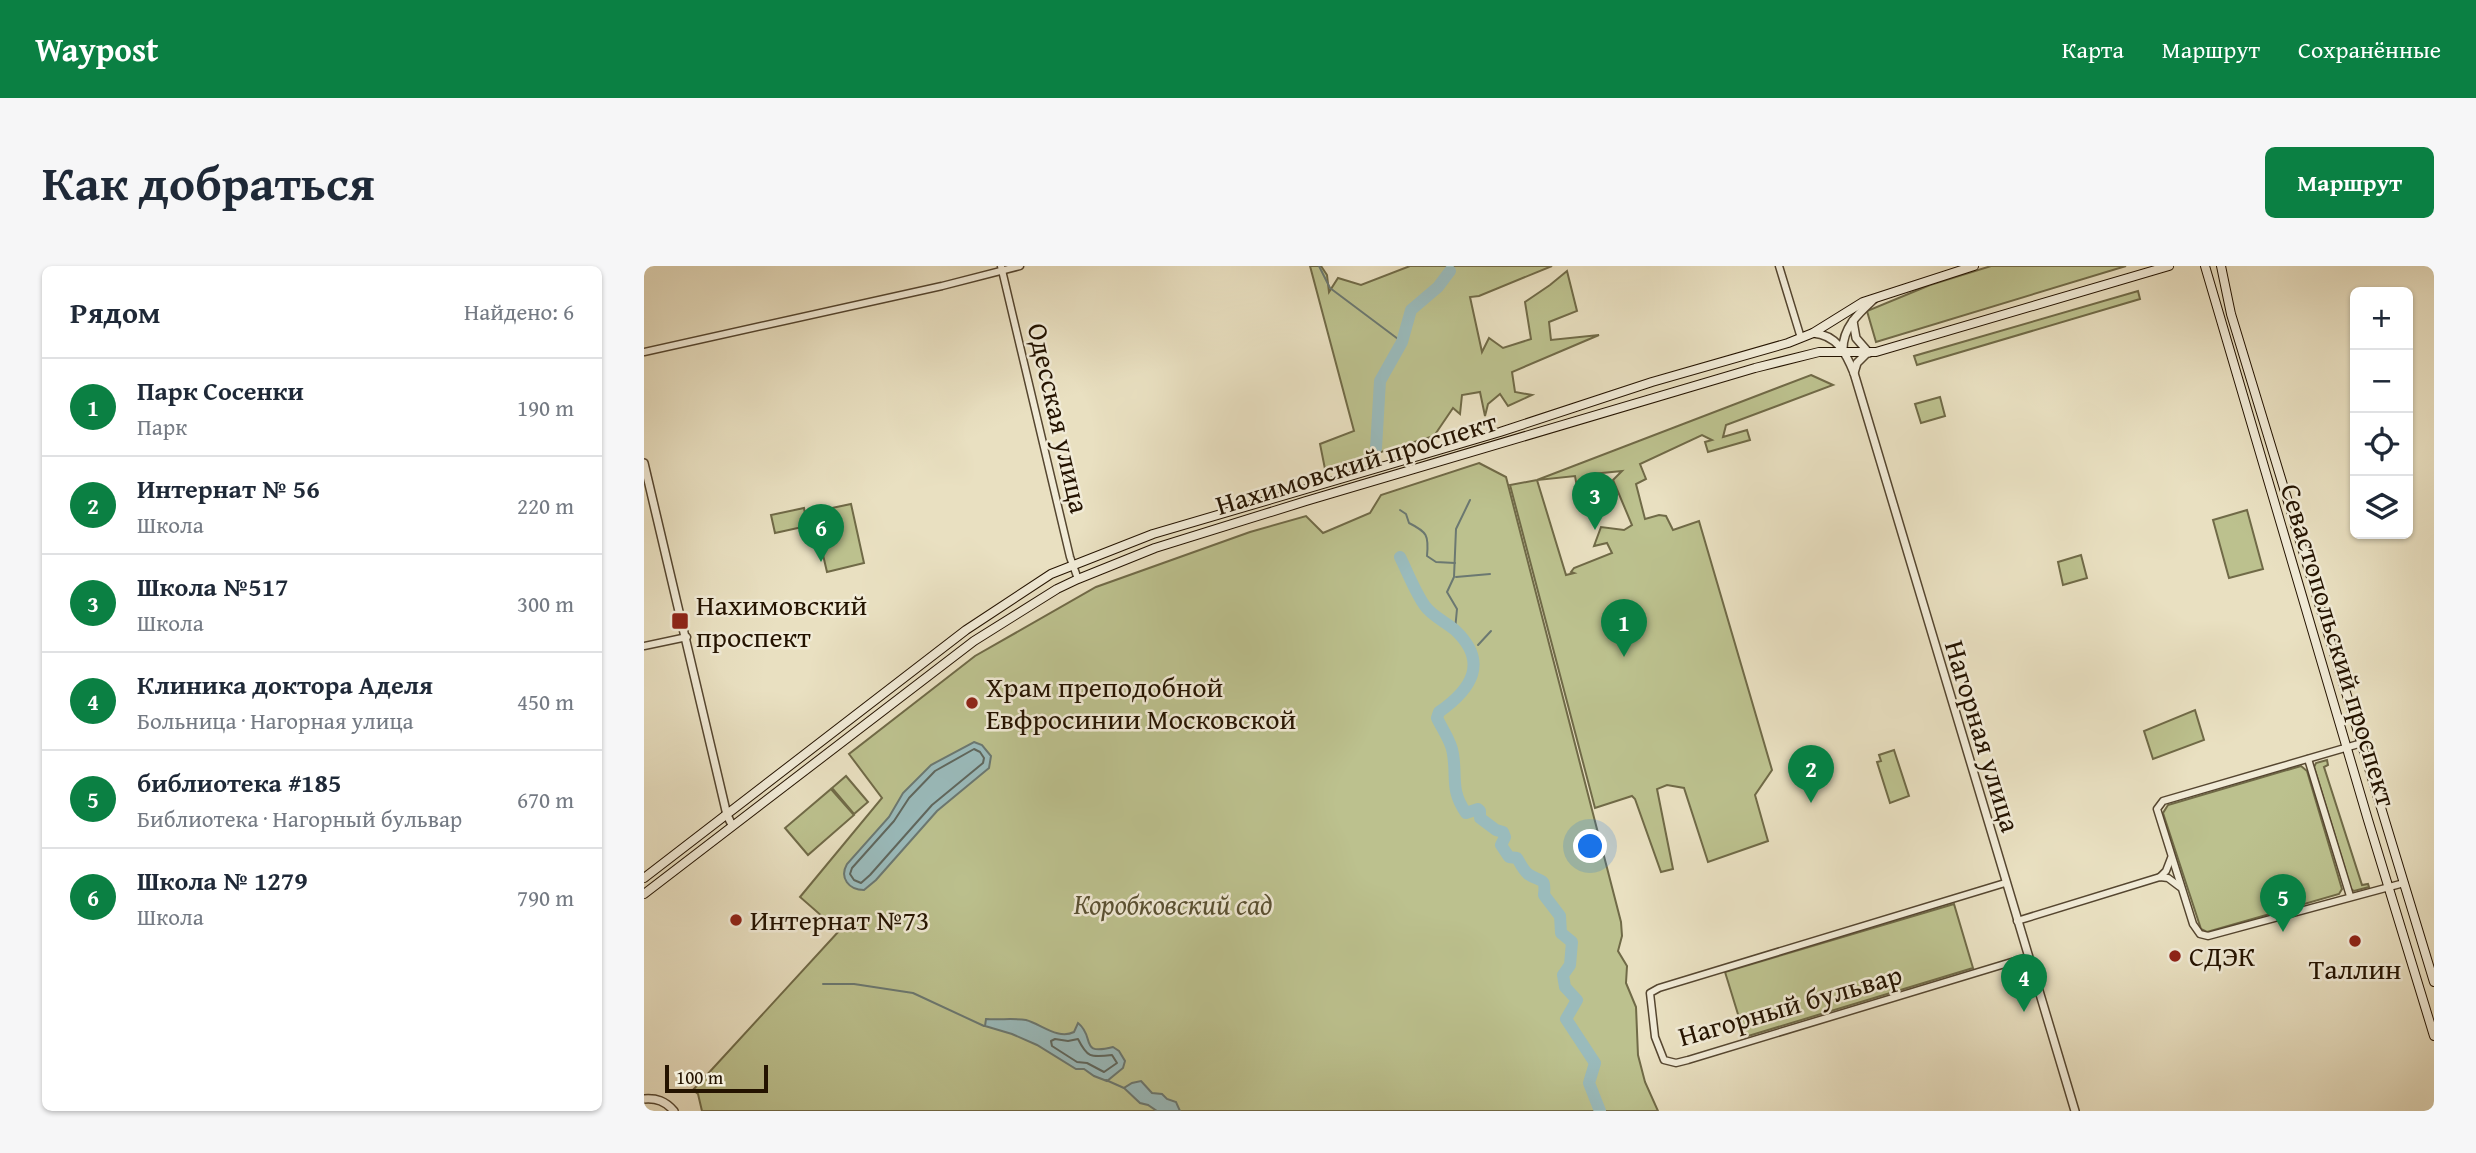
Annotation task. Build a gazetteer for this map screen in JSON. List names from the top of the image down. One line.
{"streets":{"main road":["Нахимовский проспект","Севастопольский проспект"],"street":["Одесская улица","Нагорная улица","Нагорный бульвар"]},"crossings":[["Одесская улица","Нахимовский проспект"],["Нахимовский проспект","Нагорная улица"],["Нагорная улица","Нагорный бульвар"]],"parks":["Коробковский сад"],"places":{"transit":["Нахимовский проспект"],"other":["Храм преподобной Евфросинии Московской","Интернат №73","Таллин","СДЭК"]},"scale_bar":"100 m","page":{"header":"Waypost","nav":["Карта","Маршрут","Сохранённые"],"title":"Как добраться","buttons":"Маршрут","heading":["Рядом","Найдено: 6"],"map_buttons":["+","−"],"list":[{"mark":"1","name":"Парк Сосенки","note":"Парк","value":"190 m"},{"mark":"2","name":"Интернат № 56","note":"Школа","value":"220 m"},{"mark":"3","name":"Школа №517","note":"Школа","value":"300 m"},{"mark":"4","name":"Клиника доктора Аделя","note":"Больница · Нагорная улица","value":"450 m"},{"mark":"5","name":"библиотека #185","note":"Библиотека · Нагорный бульвар","value":"670 m"},{"mark":"6","name":"Школа № 1279","note":"Школа","value":"790 m"}],"pins":["3","6","1","2","5","4"],"scale":"100 m"}}
